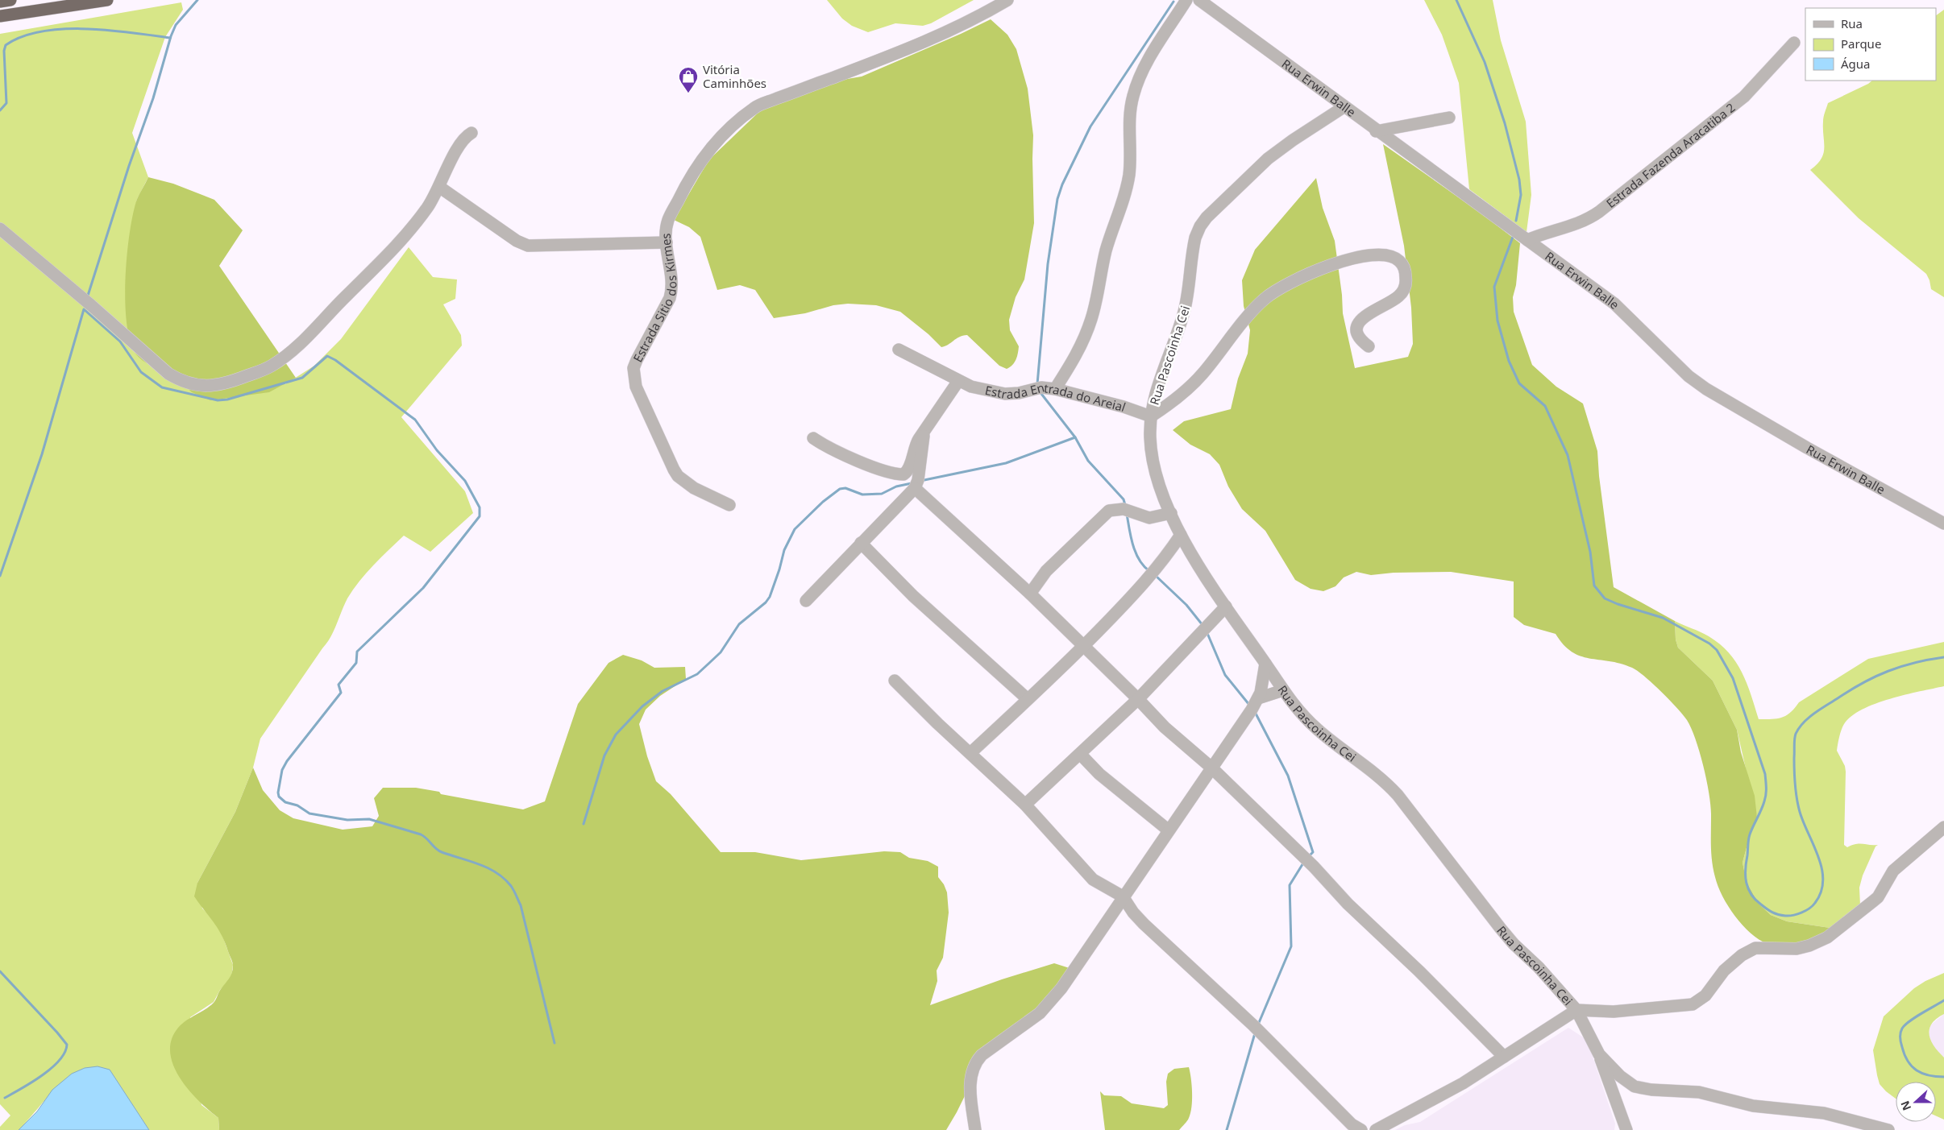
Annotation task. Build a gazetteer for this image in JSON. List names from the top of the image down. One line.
{"streets":{"street":["Rua Erwin Balle","Estrada Fazenda Aracatiba 2","Estrada Sitio dos Kirmes","Rua Pascoinha Cei","Estrada Entrada do Areial"]},"crossings":[["Rua Erwin Balle","Estrada Fazenda Aracatiba 2"],["Rua Erwin Balle","Rua Pascoinha Cei"],["Rua Pascoinha Cei","Estrada Entrada do Areial"]],"places":{"shop":["Vitória Caminhões"]},"legend":["Rua","Parque","Água"],"north":"left"}
